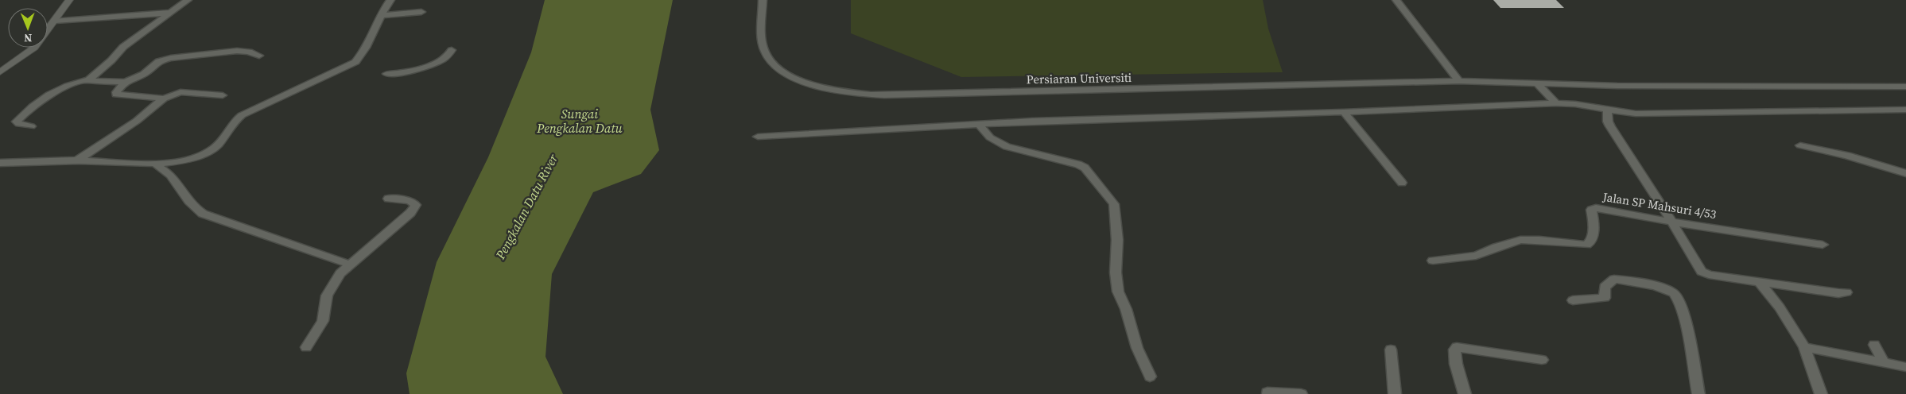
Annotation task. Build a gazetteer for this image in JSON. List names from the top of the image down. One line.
{"streets":{"street":["Persiaran Universiti","Jalan SP Mahsuri 4/53"]},"water":["Sungai Pengkalan Datu","Pengkalan Datu River"],"north":"bottom"}
